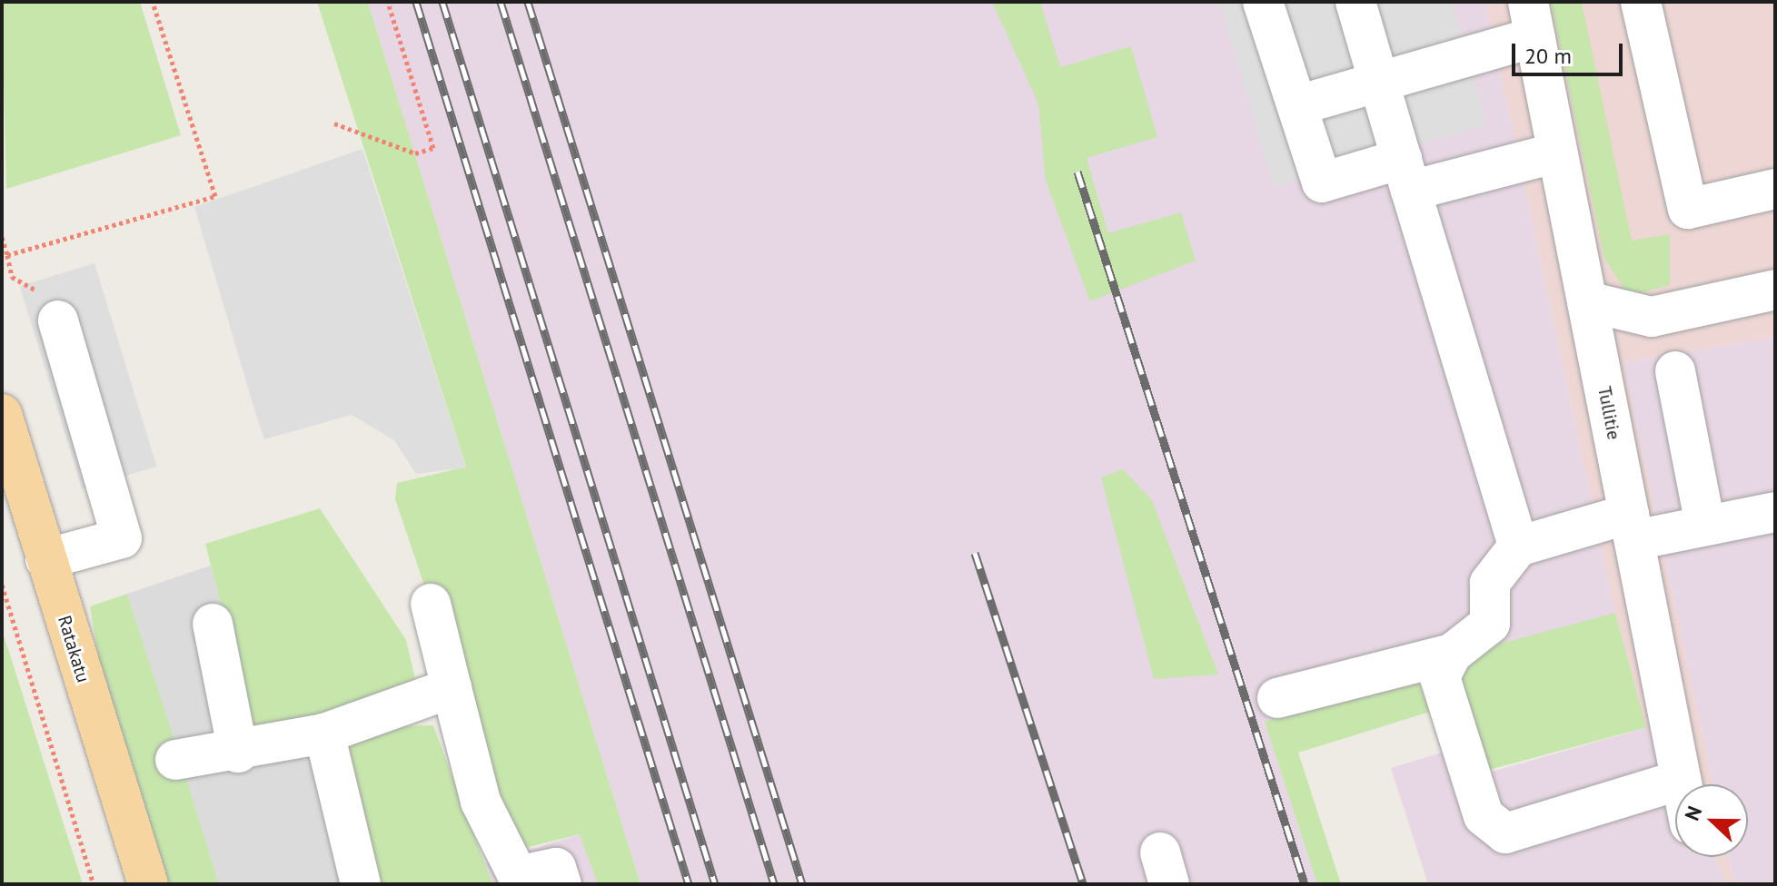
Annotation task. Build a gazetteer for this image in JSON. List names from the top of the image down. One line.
{"streets":{"main road":["Ratakatu"],"street":["Tullitie"]},"scale_bar":"20 m","north":"left"}
